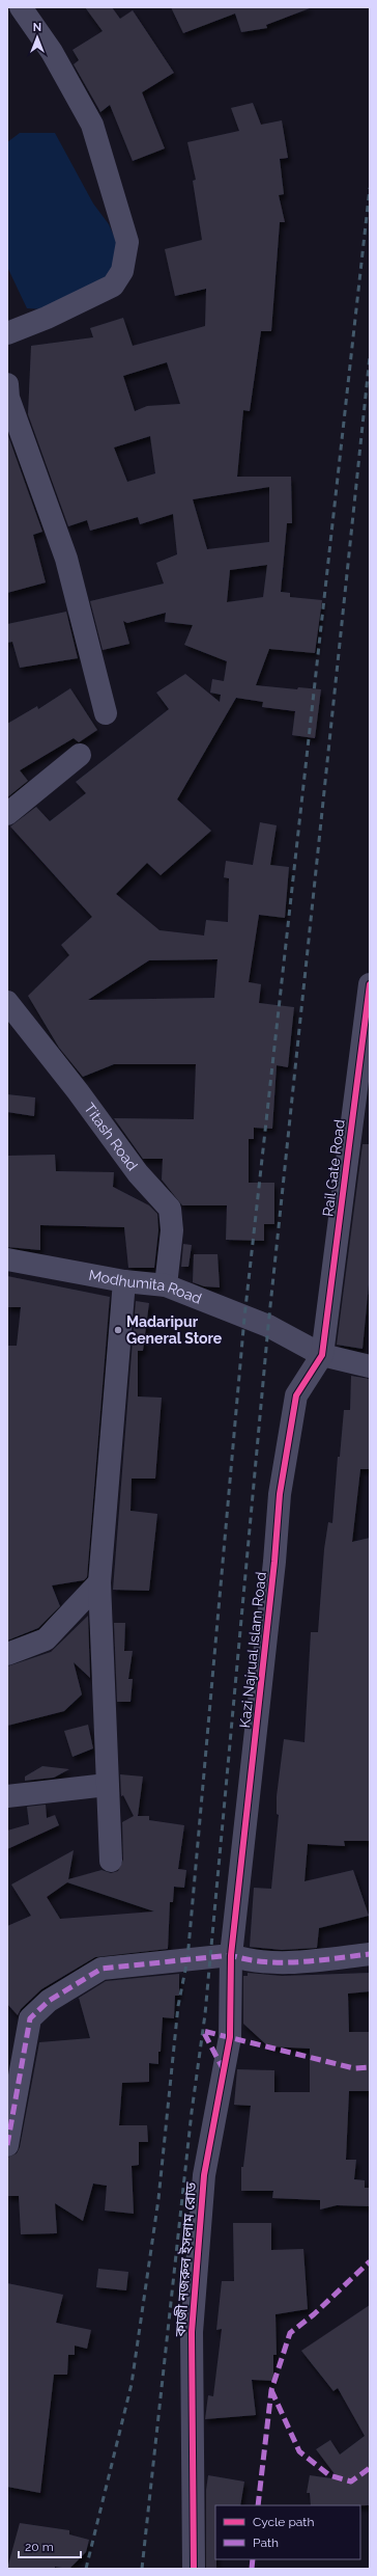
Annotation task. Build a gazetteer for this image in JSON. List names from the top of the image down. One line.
{"streets":{"street":["Titash Road","Rail Gate Road","Modhumita Road","Kazi Najrual Islam Road","কাজী নজরুল ইসলাম রোড"]},"crossings":[["Titash Road","Modhumita Road"],["Rail Gate Road","Modhumita Road"],["Rail Gate Road","Kazi Najrual Islam Road"],["Modhumita Road","Kazi Najrual Islam Road"],["Kazi Najrual Islam Road","কাজী নজরুল ইসলাম রোড"]],"places":["Madaripur General Store"],"legend":["Cycle path","Path"],"scale_bar":"20 m","north":"top"}
